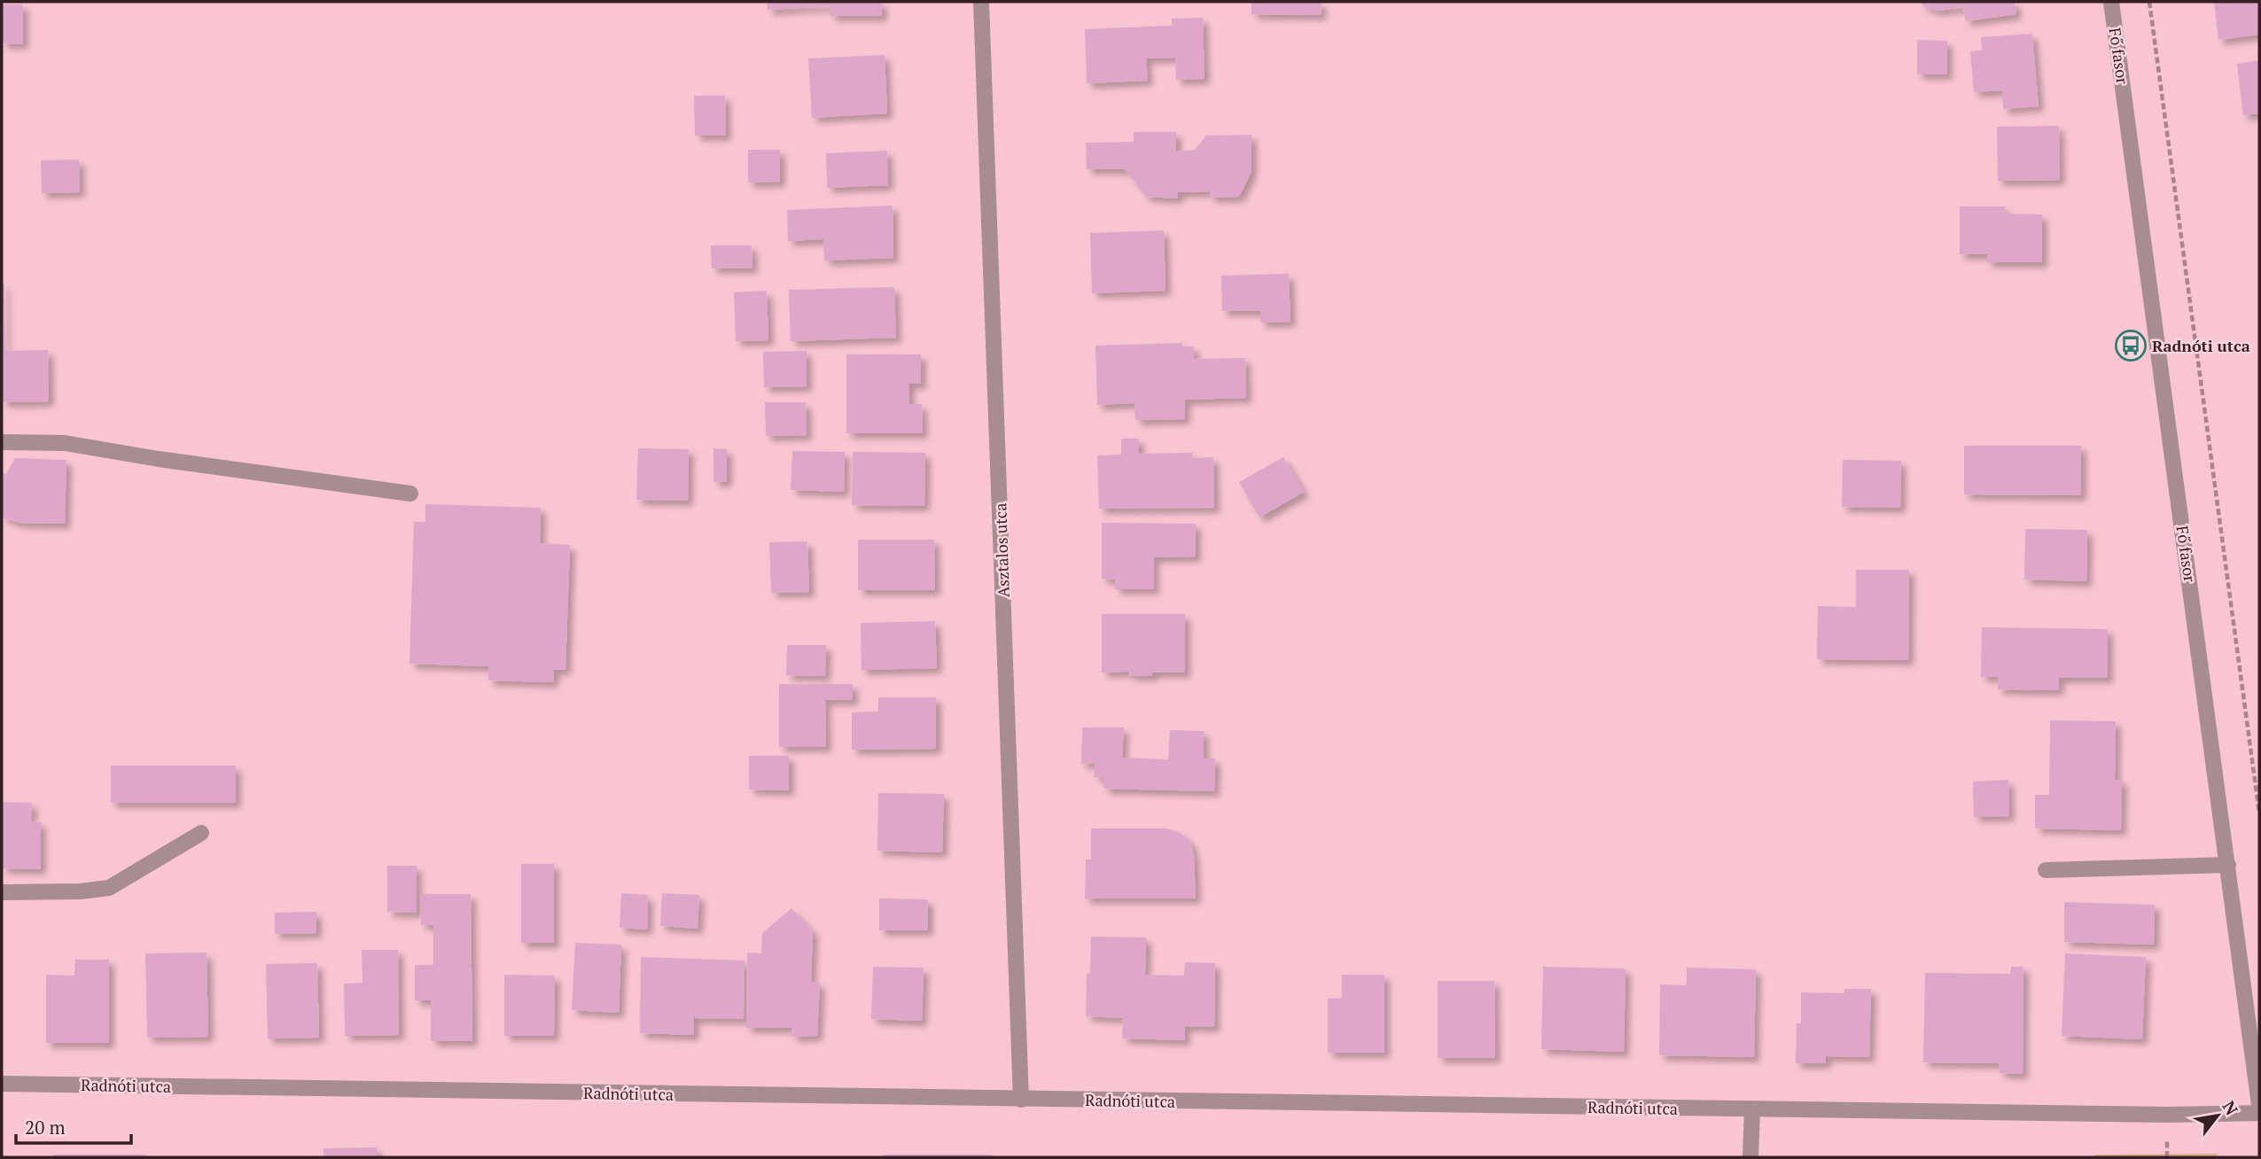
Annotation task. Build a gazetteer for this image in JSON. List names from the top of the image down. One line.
{"streets":{"street":["Fő fasor","Asztalos utca","Radnóti utca"]},"crossings":[["Asztalos utca","Radnóti utca"]],"places":{"bus stop":["Radnóti utca"]},"scale_bar":"20 m","north":"top right"}
